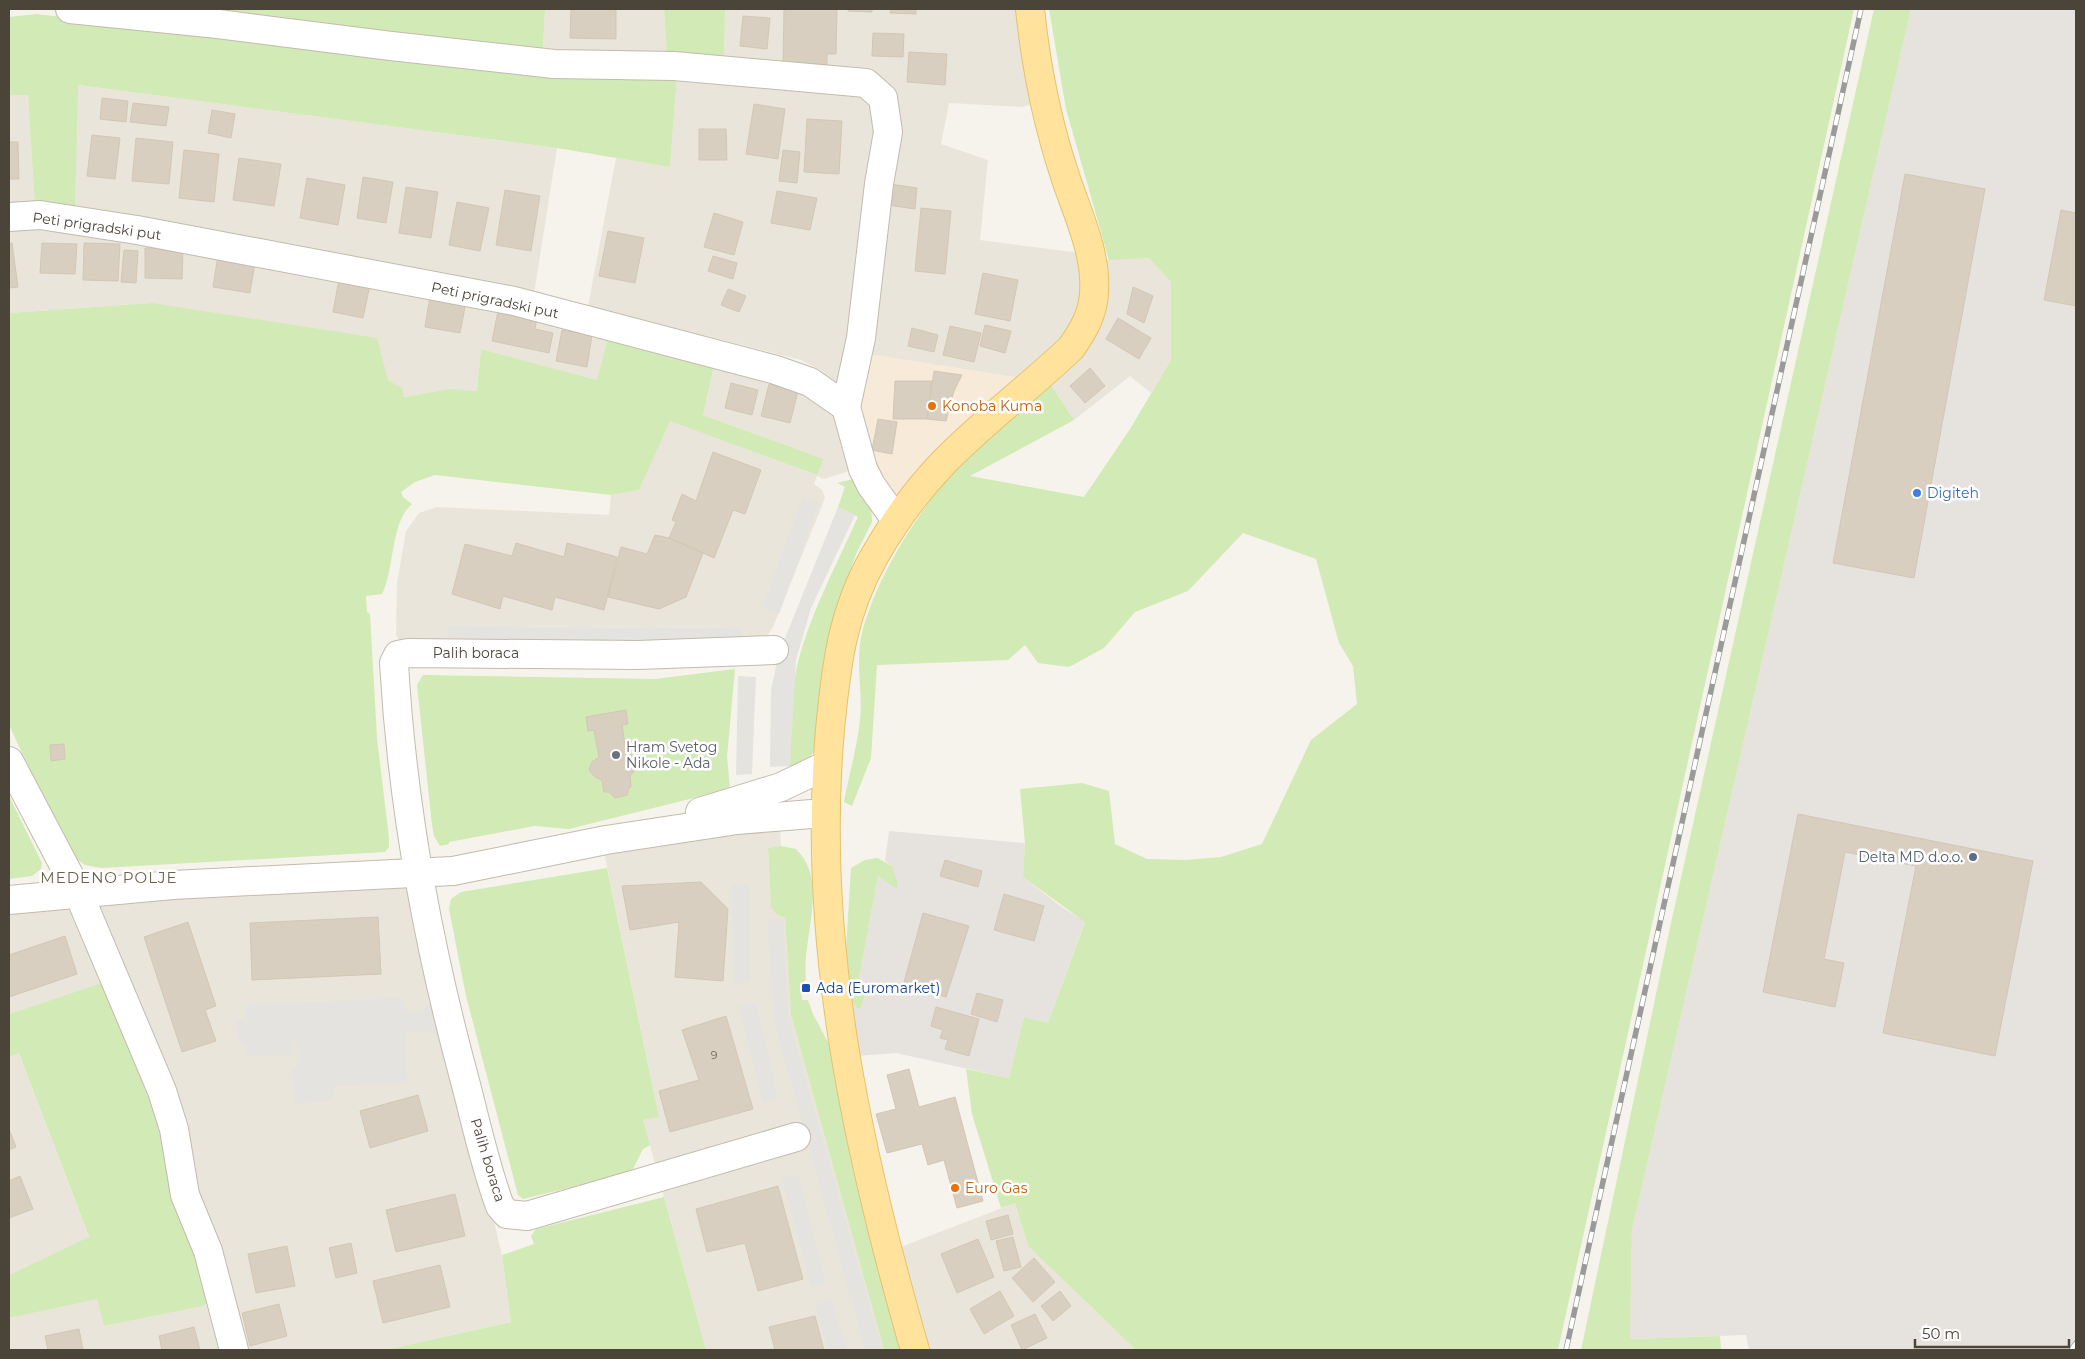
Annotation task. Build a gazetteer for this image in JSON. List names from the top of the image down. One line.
{"streets":{"street":["Peti prigradski put","Palih boraca"]},"districts":["MEDENO POLJE"],"places":{"other":["Konoba Kuma","Digiteh","Hram Svetog Nikole - Ada","Delta MD d.o.o.","Euro Gas"],"transit":["Ada (Euromarket)"]},"house_numbers":["9"],"scale_bar":"50 m"}
